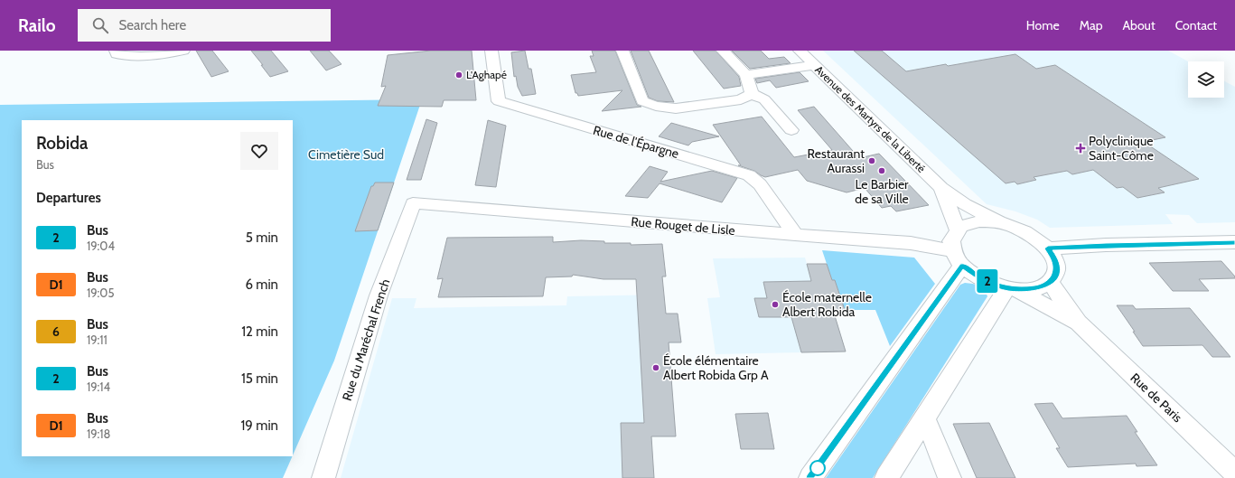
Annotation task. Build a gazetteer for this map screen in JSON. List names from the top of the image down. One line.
{"streets":{"street":["Avenue des Martyrs de la Liberté","Rue de l'Épargne","Rue Rouget de Lisle","Rue du Maréchal French","Rue de Paris"]},"crossings":[["Avenue des Martyrs de la Liberté","Rue Rouget de Lisle"],["Avenue des Martyrs de la Liberté","Rue de Paris"],["Rue de l'Épargne","Rue Rouget de Lisle"],["Rue Rouget de Lisle","Rue du Maréchal French"],["Rue Rouget de Lisle","Rue de Paris"]],"parks":["Cimetière Sud"],"places":{"other":["L'Aghapé","Restaurant Aurassi","Le Barbier de sa Ville","École maternelle Albert Robida","École élémentaire Albert Robida Grp A"],"health":["Polyclinique Saint-Côme"]},"lines":["bus line 2"],"page":{"header":"Railo","search":"Search here","nav":["Home","Map","About","Contact"],"on_map":"2","heading":[["Robida","Bus"],"Departures"],"list":[{"mark":"2","name":"Bus","note":"19:04","value":"5 min"},{"mark":"D1","name":"Bus","note":"19:05","value":"6 min"},{"mark":"6","name":"Bus","note":"19:11","value":"12 min"},{"mark":"2","name":"Bus","note":"19:14","value":"15 min"},{"mark":"D1","name":"Bus","note":"19:18","value":"19 min"}]}}
